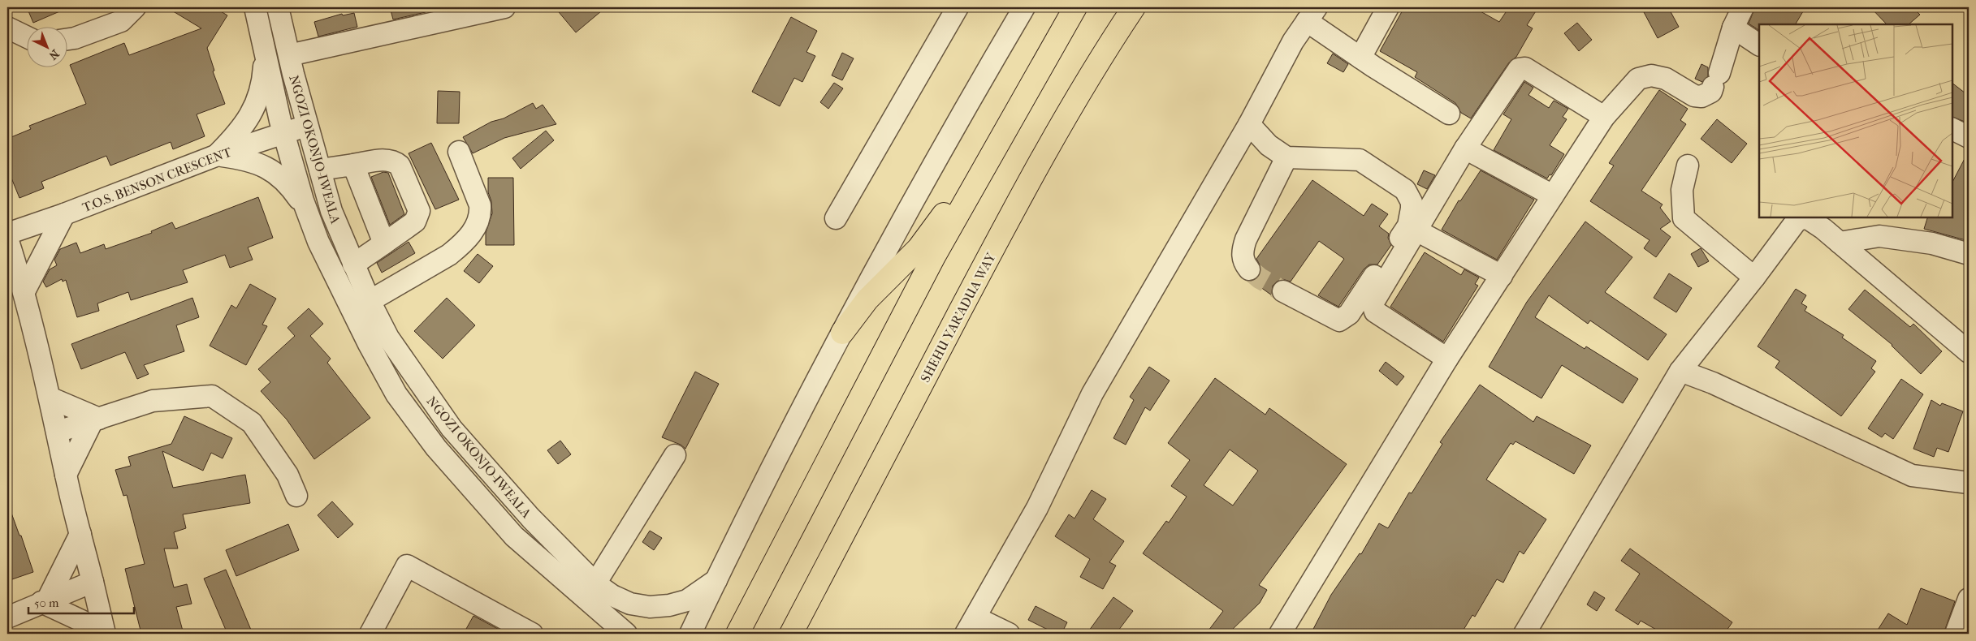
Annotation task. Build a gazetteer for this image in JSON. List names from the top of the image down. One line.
{"streets":{"highway":["SHEHU YAR'ADUA WAY"],"street":["NGOZI OKONJO-IWEALA","T.O.S. BENSON CRESCENT"]},"crossings":[["NGOZI OKONJO-IWEALA","T.O.S. BENSON CRESCENT"]],"scale_bar":"50 m","north":"bottom right"}
